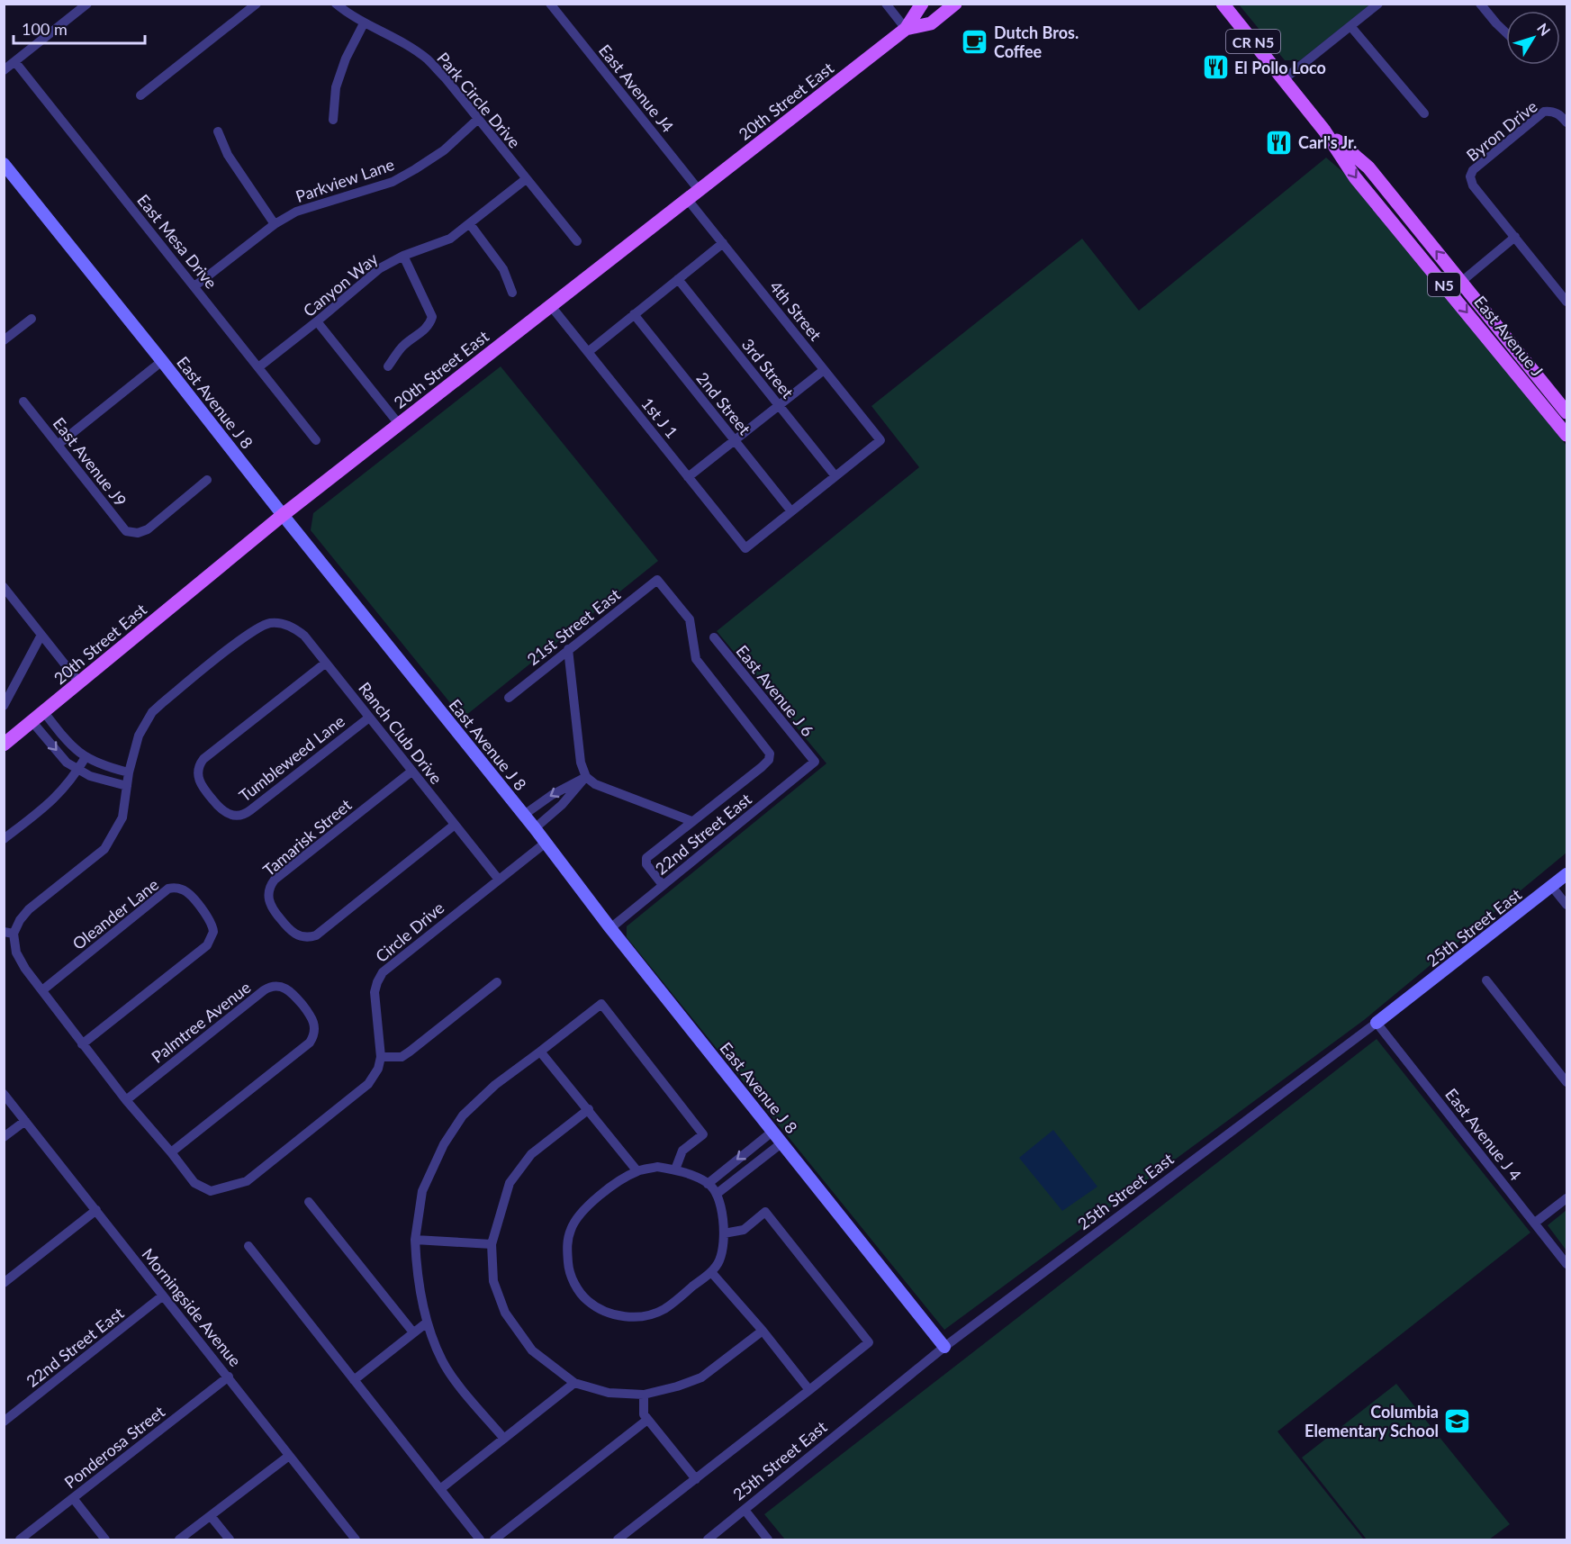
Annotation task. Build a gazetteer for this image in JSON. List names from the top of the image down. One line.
{"streets":{"main road":["CR N5","20th Street East","N5","East Avenue J"],"street":["East Avenue J4","Park Circle Drive","Byron Drive","Parkview Lane","East Mesa Drive","Canyon Way","4th Street","3rd Street","East Avenue J 8","2nd Street","1st J 1","East Avenue J9","21st Street East","East Avenue J 6","Ranch Club Drive","Tumbleweed Lane","22nd Street East","Tamarisk Street","Oleander Lane","25th Street East","Circle Drive","Palmtree Avenue","East Avenue J 4","Morningside Avenue","Ponderosa Street"]},"crossings":[["East Avenue J4","20th Street East"],["Park Circle Drive","Parkview Lane"],["Park Circle Drive","Canyon Way"],["20th Street East","4th Street"],["20th Street East","East Avenue J 8"],["20th Street East","1st J 1"],["Parkview Lane","East Mesa Drive"],["East Mesa Drive","Canyon Way"],["4th Street","3rd Street"],["East Avenue J 8","22nd Street East"],["East Avenue J 8","25th Street East"],["East Avenue J 8","Circle Drive"],["2nd Street","1st J 1"],["East Avenue J 6","22nd Street East"],["Ranch Club Drive","Tumbleweed Lane"],["Ranch Club Drive","Tamarisk Street"],["Ranch Club Drive","Circle Drive"],["22nd Street East","Morningside Avenue"],["25th Street East","East Avenue J 4"],["Morningside Avenue","Ponderosa Street"]],"places":{"cafe":["Dutch Bros. Coffee"],"restaurant":["El Pollo Loco","Carl's Jr."],"school or university":["Columbia Elementary School"]},"scale_bar":"100 m","north":"top right"}
